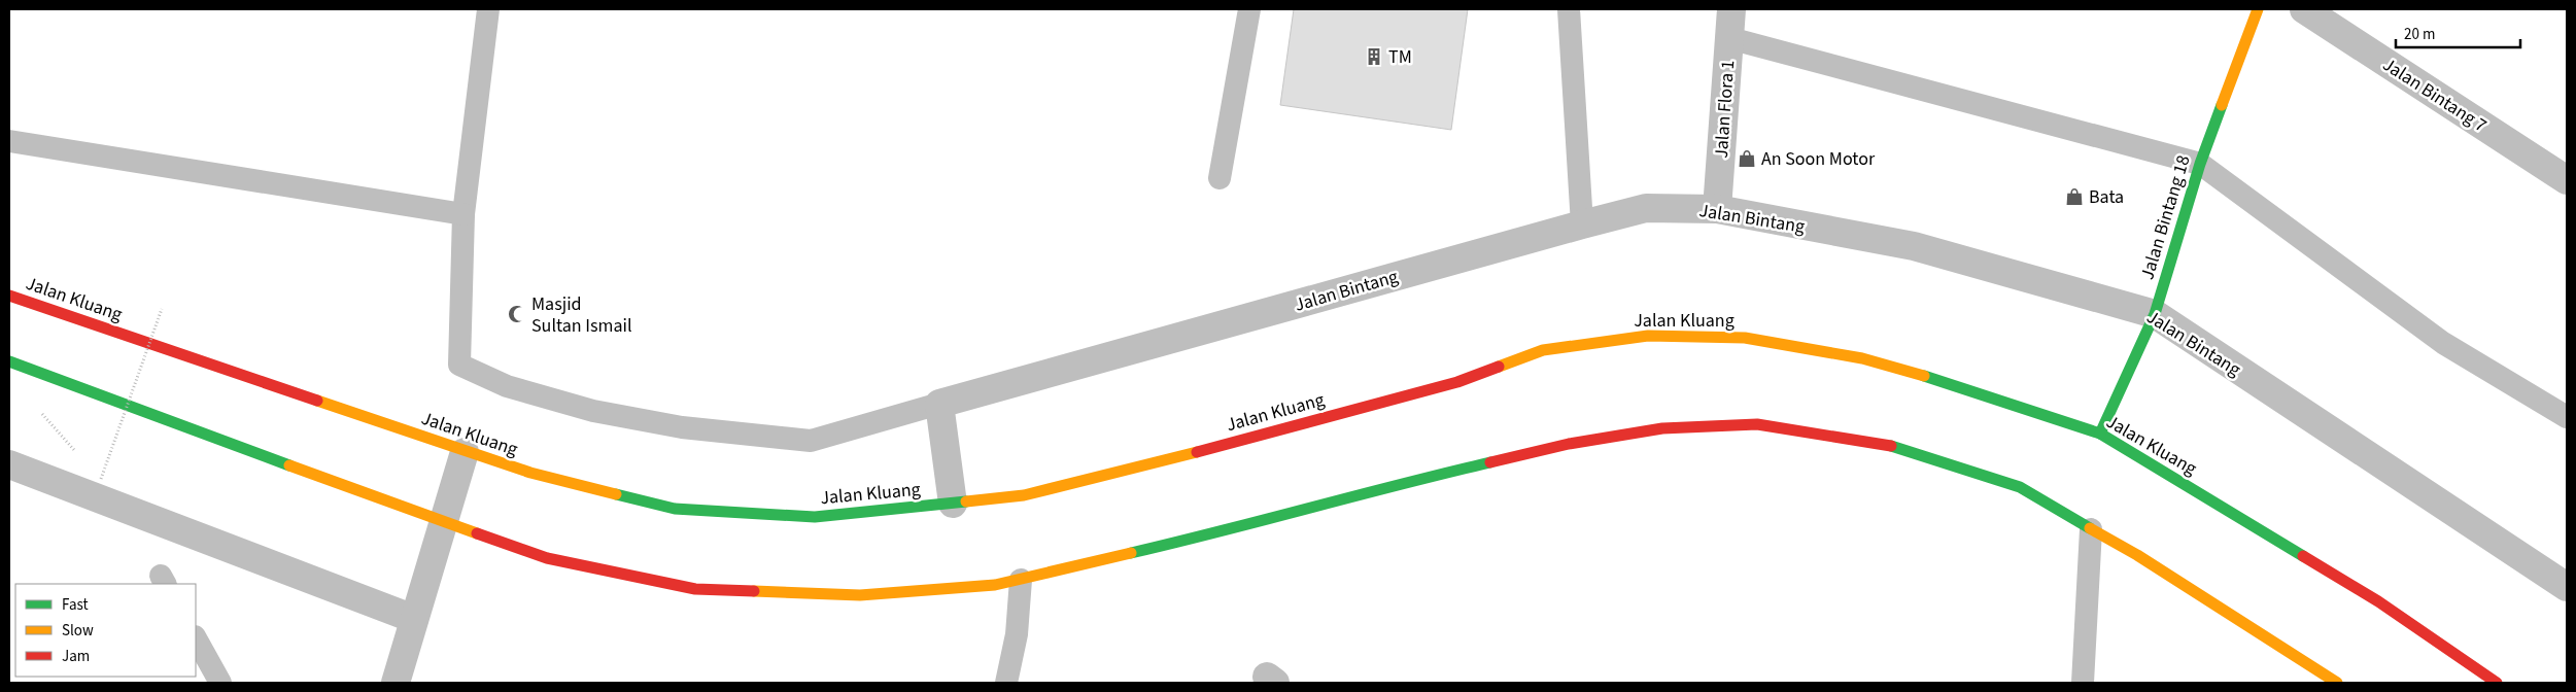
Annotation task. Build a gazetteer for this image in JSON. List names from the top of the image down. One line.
{"streets":{"main road":["Jalan Bintang 18","Jalan Kluang"],"street":["Jalan Bintang 7","Jalan Flora 1","Jalan Bintang"]},"crossings":[["Jalan Flora 1","Jalan Bintang"],["Jalan Bintang 18","Jalan Bintang"],["Jalan Bintang 18","Jalan Kluang"]],"places":{"building":["TM"],"shop":["An Soon Motor","Bata"],"mosque":["Masjid Sultan Ismail"]},"legend":["Fast","Slow","Jam"],"scale_bar":"20 m"}
